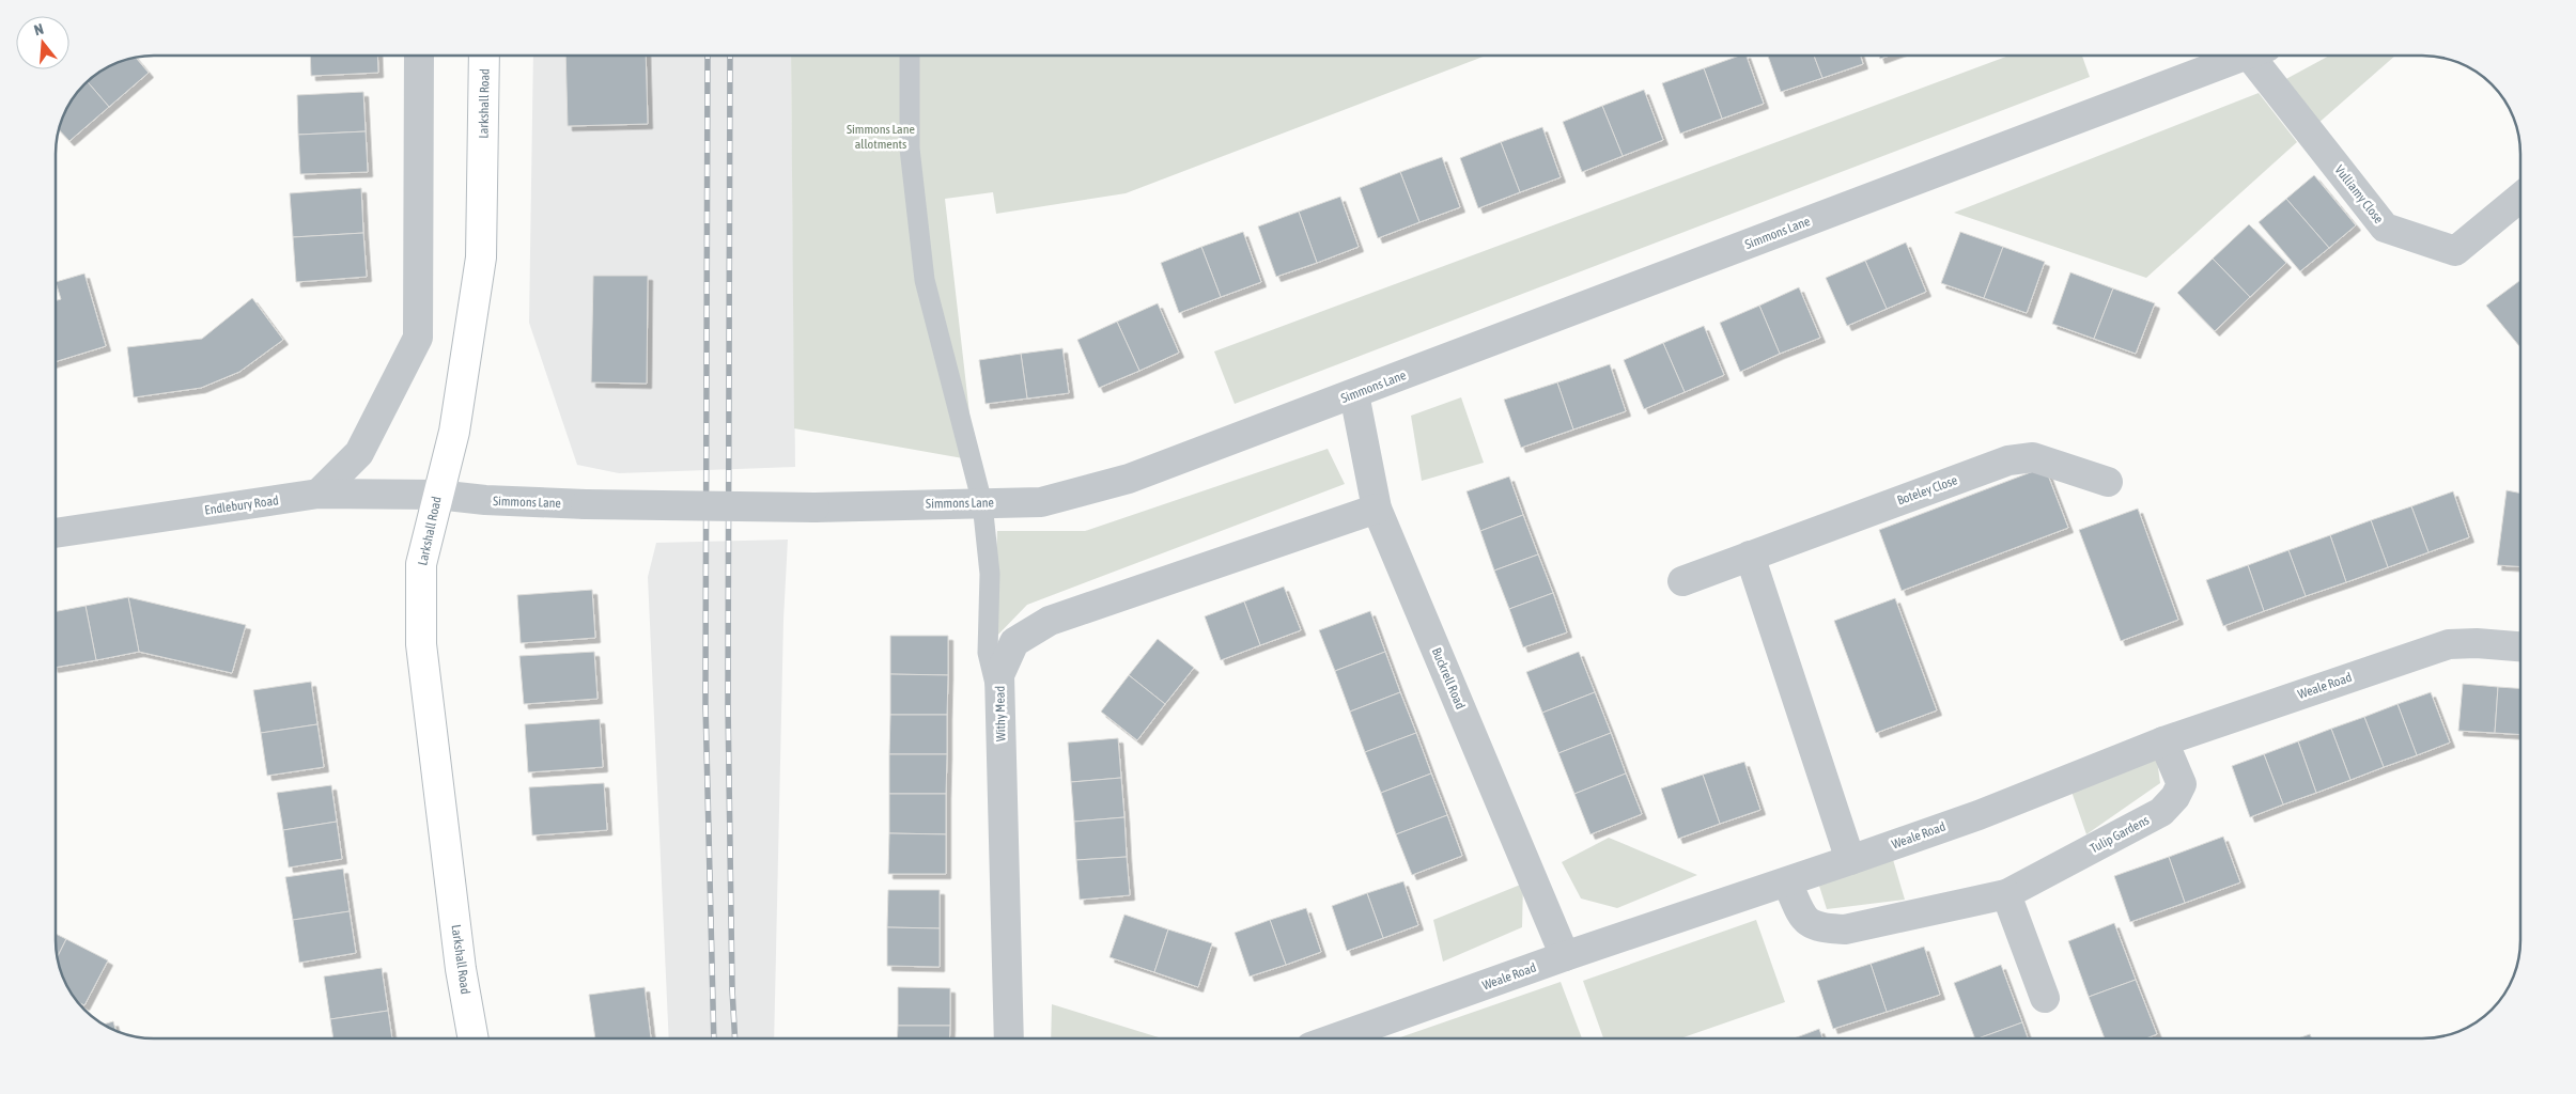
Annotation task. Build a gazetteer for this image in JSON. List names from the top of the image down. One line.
{"streets":{"main road":["Larkshall Road"],"street":["Vulliamy Close","Simmons Lane","Boteley Close","Endlebury Road","Buckrell Road","Weale Road","Withy Mead","Tulip Gardens"]},"crossings":[["Larkshall Road","Simmons Lane"],["Larkshall Road","Endlebury Road"],["Simmons Lane","Endlebury Road"],["Simmons Lane","Buckrell Road"],["Buckrell Road","Weale Road"],["Buckrell Road","Withy Mead"],["Weale Road","Tulip Gardens"]],"parks":["Simmons Lane allotments"],"north":"top"}
